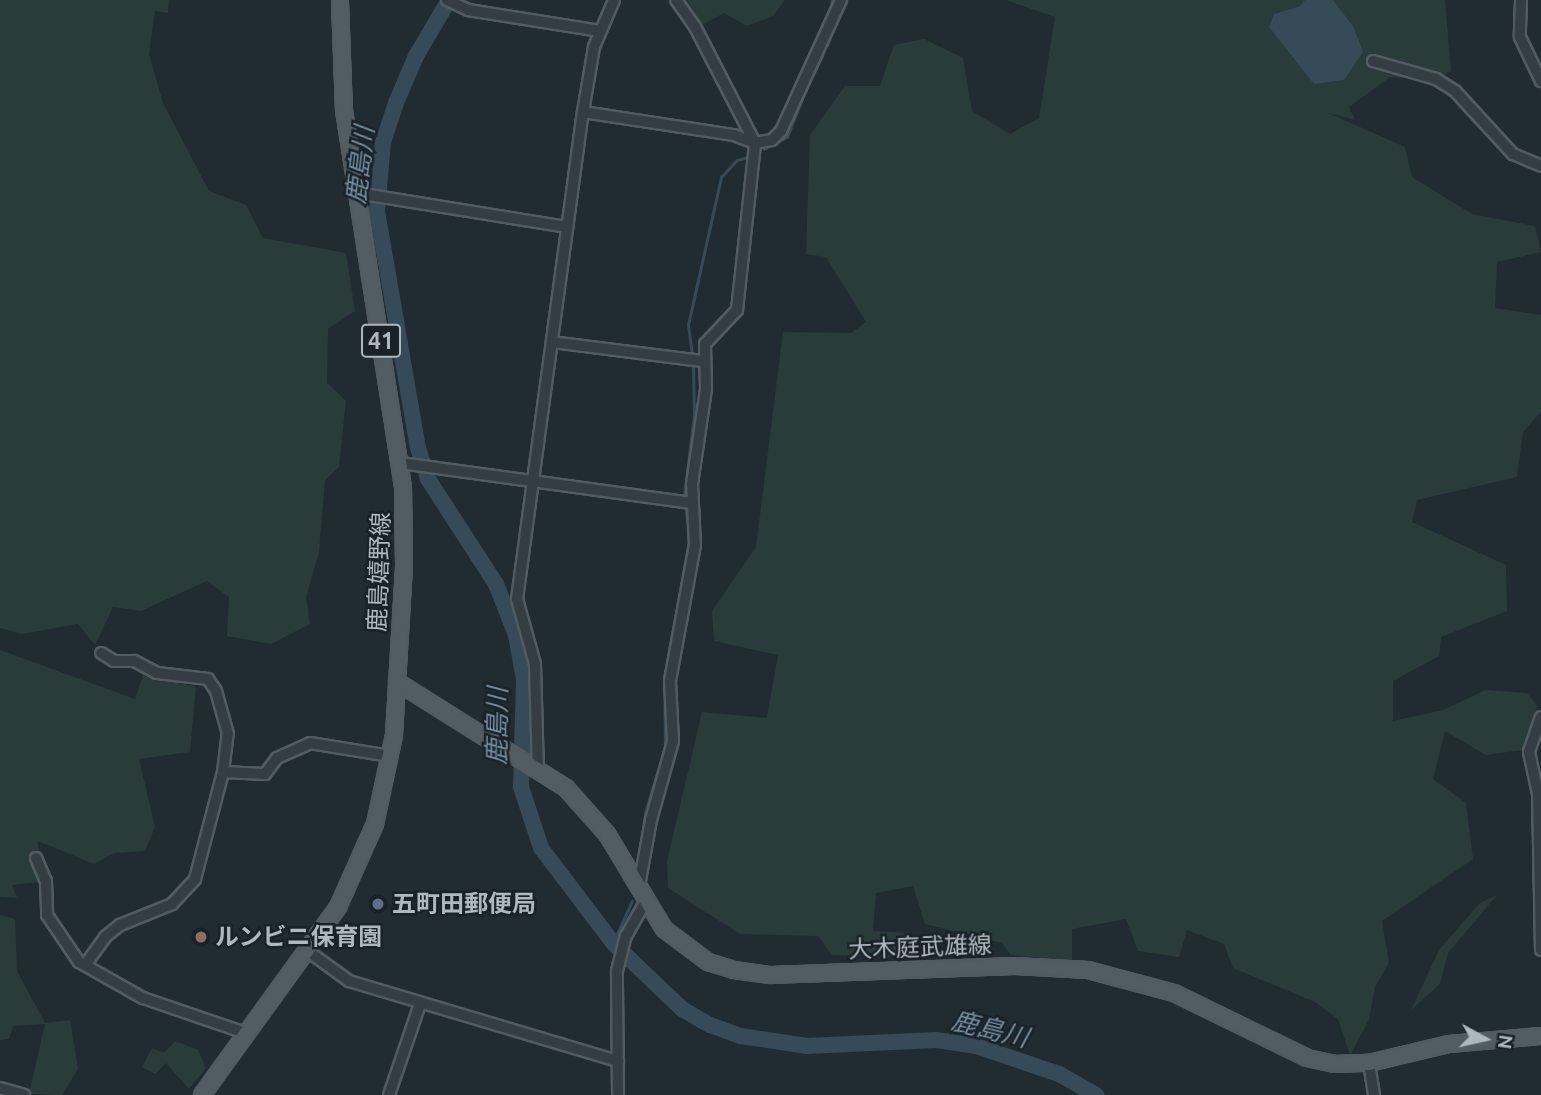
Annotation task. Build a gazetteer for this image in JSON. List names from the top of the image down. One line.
{"streets":{"main road":["41","鹿島嬉野線","大木庭武雄線"]},"crossings":[["鹿島嬉野線","大木庭武雄線"]],"water":["鹿島川"],"places":["五町田郵便局","ルンビニ保育園"],"north":"right"}
